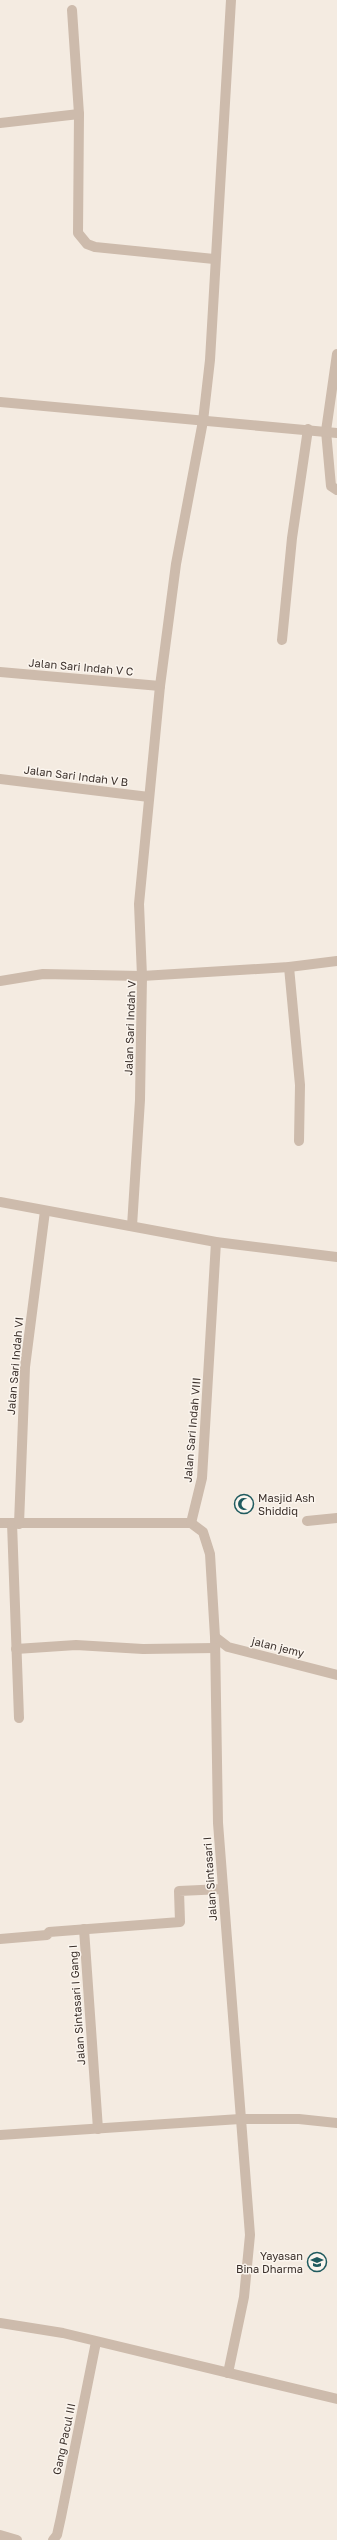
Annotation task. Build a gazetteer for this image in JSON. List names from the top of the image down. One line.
{"streets":{"street":["Jalan Sari Indah V C","Jalan Sari Indah V B","Jalan Sari Indah V","Jalan Sari Indah VI","Jalan Sari Indah VIII","jalan jemy","Jalan Sintasari I","Jalan Sintasari I Gang I","Gang Pacul III"]},"crossings":[["Jalan Sari Indah VIII","Jalan Sintasari I"],["jalan jemy","Jalan Sintasari I"],["Jalan Sintasari I","Jalan Sintasari I Gang I"]],"places":{"mosque":["Masjid Ash Shiddiq"],"school or university":["Yayasan Bina Dharma"]}}
